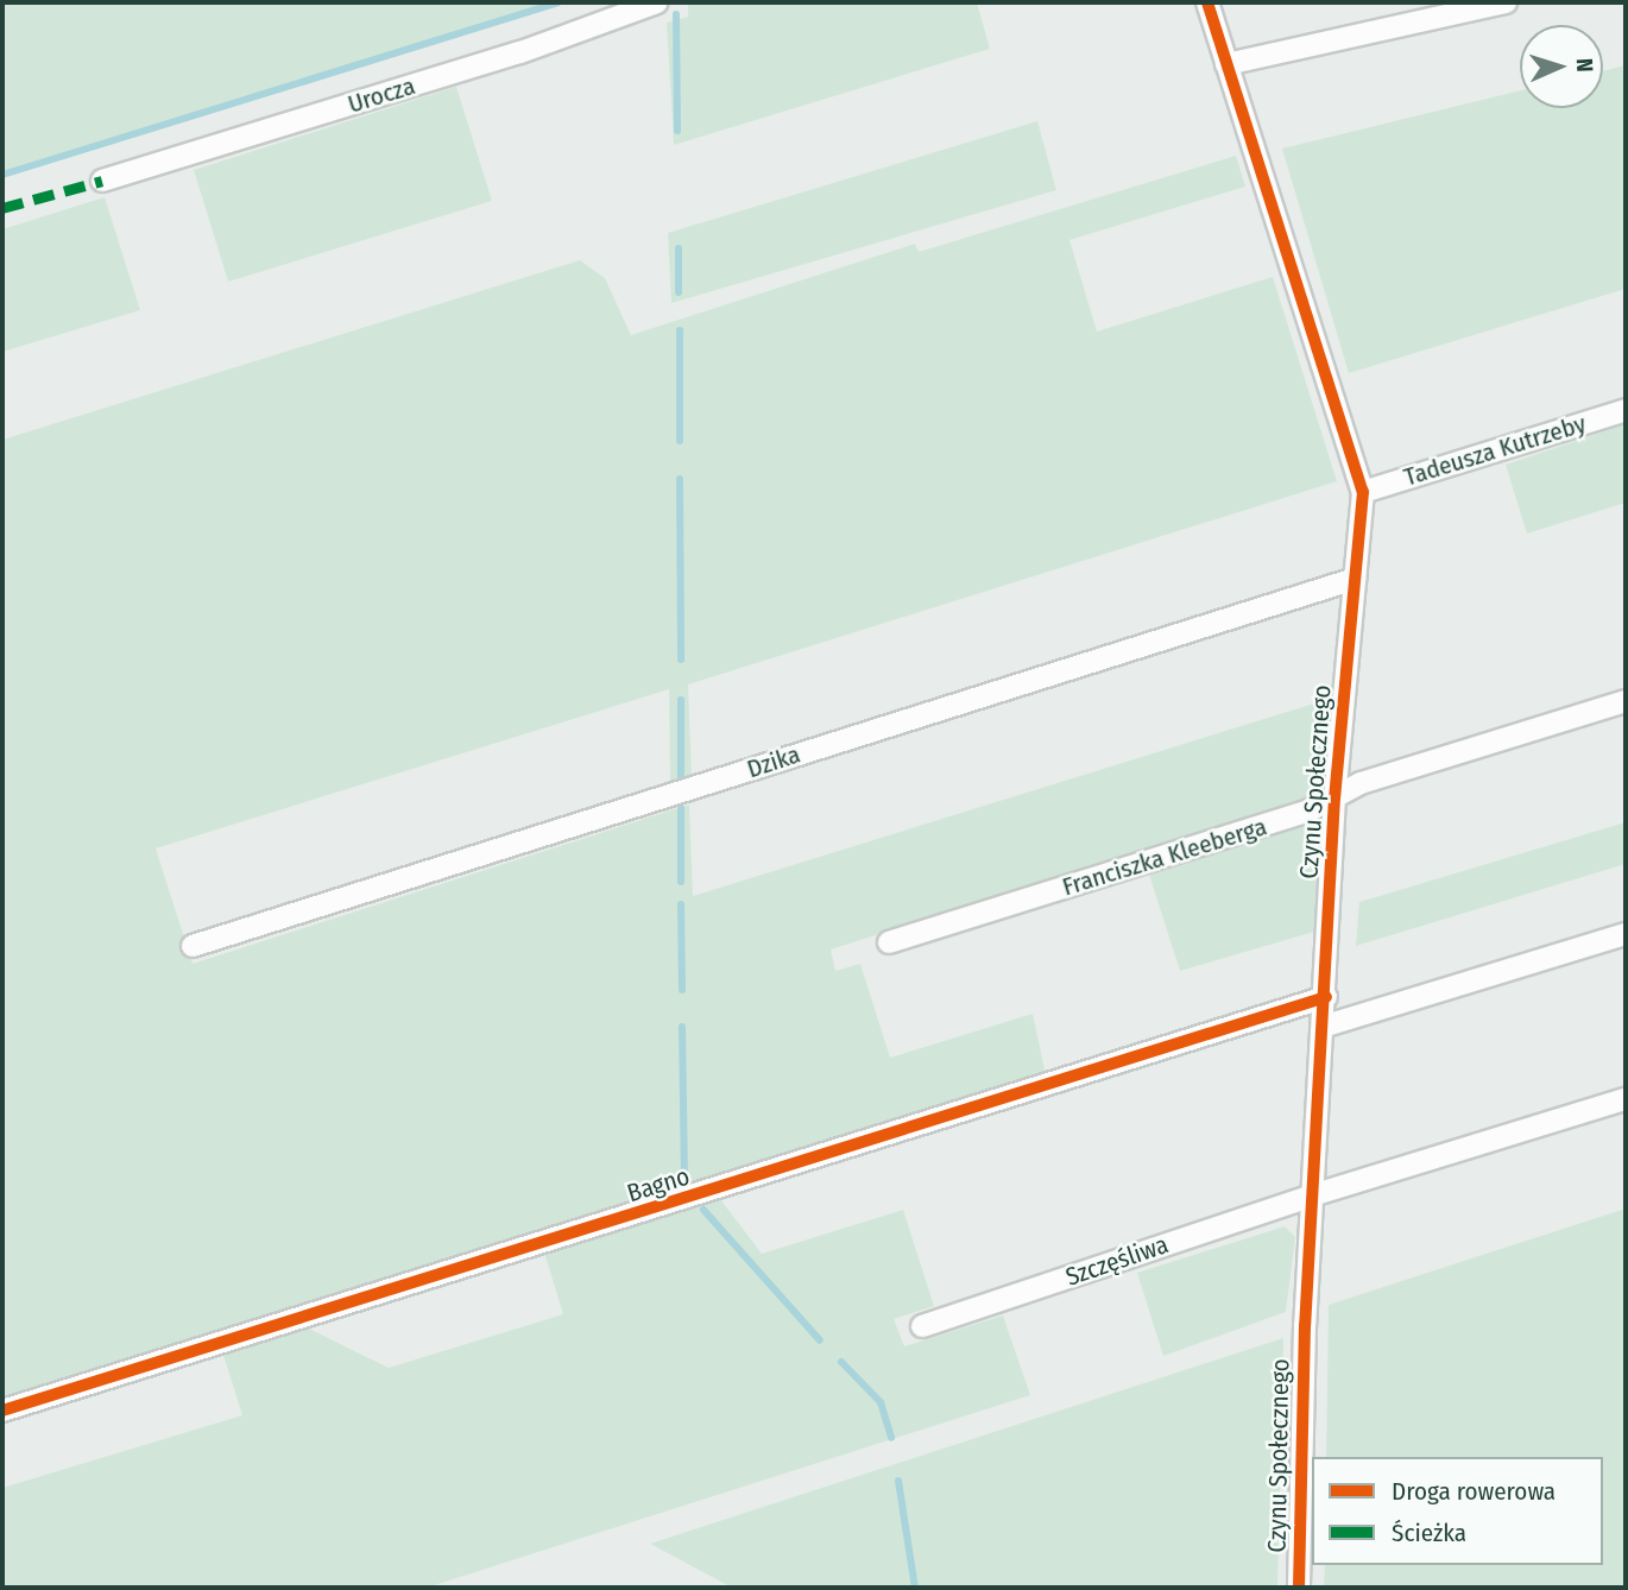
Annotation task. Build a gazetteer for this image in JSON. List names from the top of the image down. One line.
{"streets":{"street":["Urocza","Tadeusza Kutrzeby","Dzika","Czynu Społecznego","Franciszka Kleeberga","Bagno","Szczęśliwa"]},"crossings":[["Tadeusza Kutrzeby","Czynu Społecznego"],["Dzika","Czynu Społecznego"],["Czynu Społecznego","Franciszka Kleeberga"],["Czynu Społecznego","Bagno"],["Czynu Społecznego","Szczęśliwa"]],"legend":["Droga rowerowa","Ścieżka"],"north":"right"}
